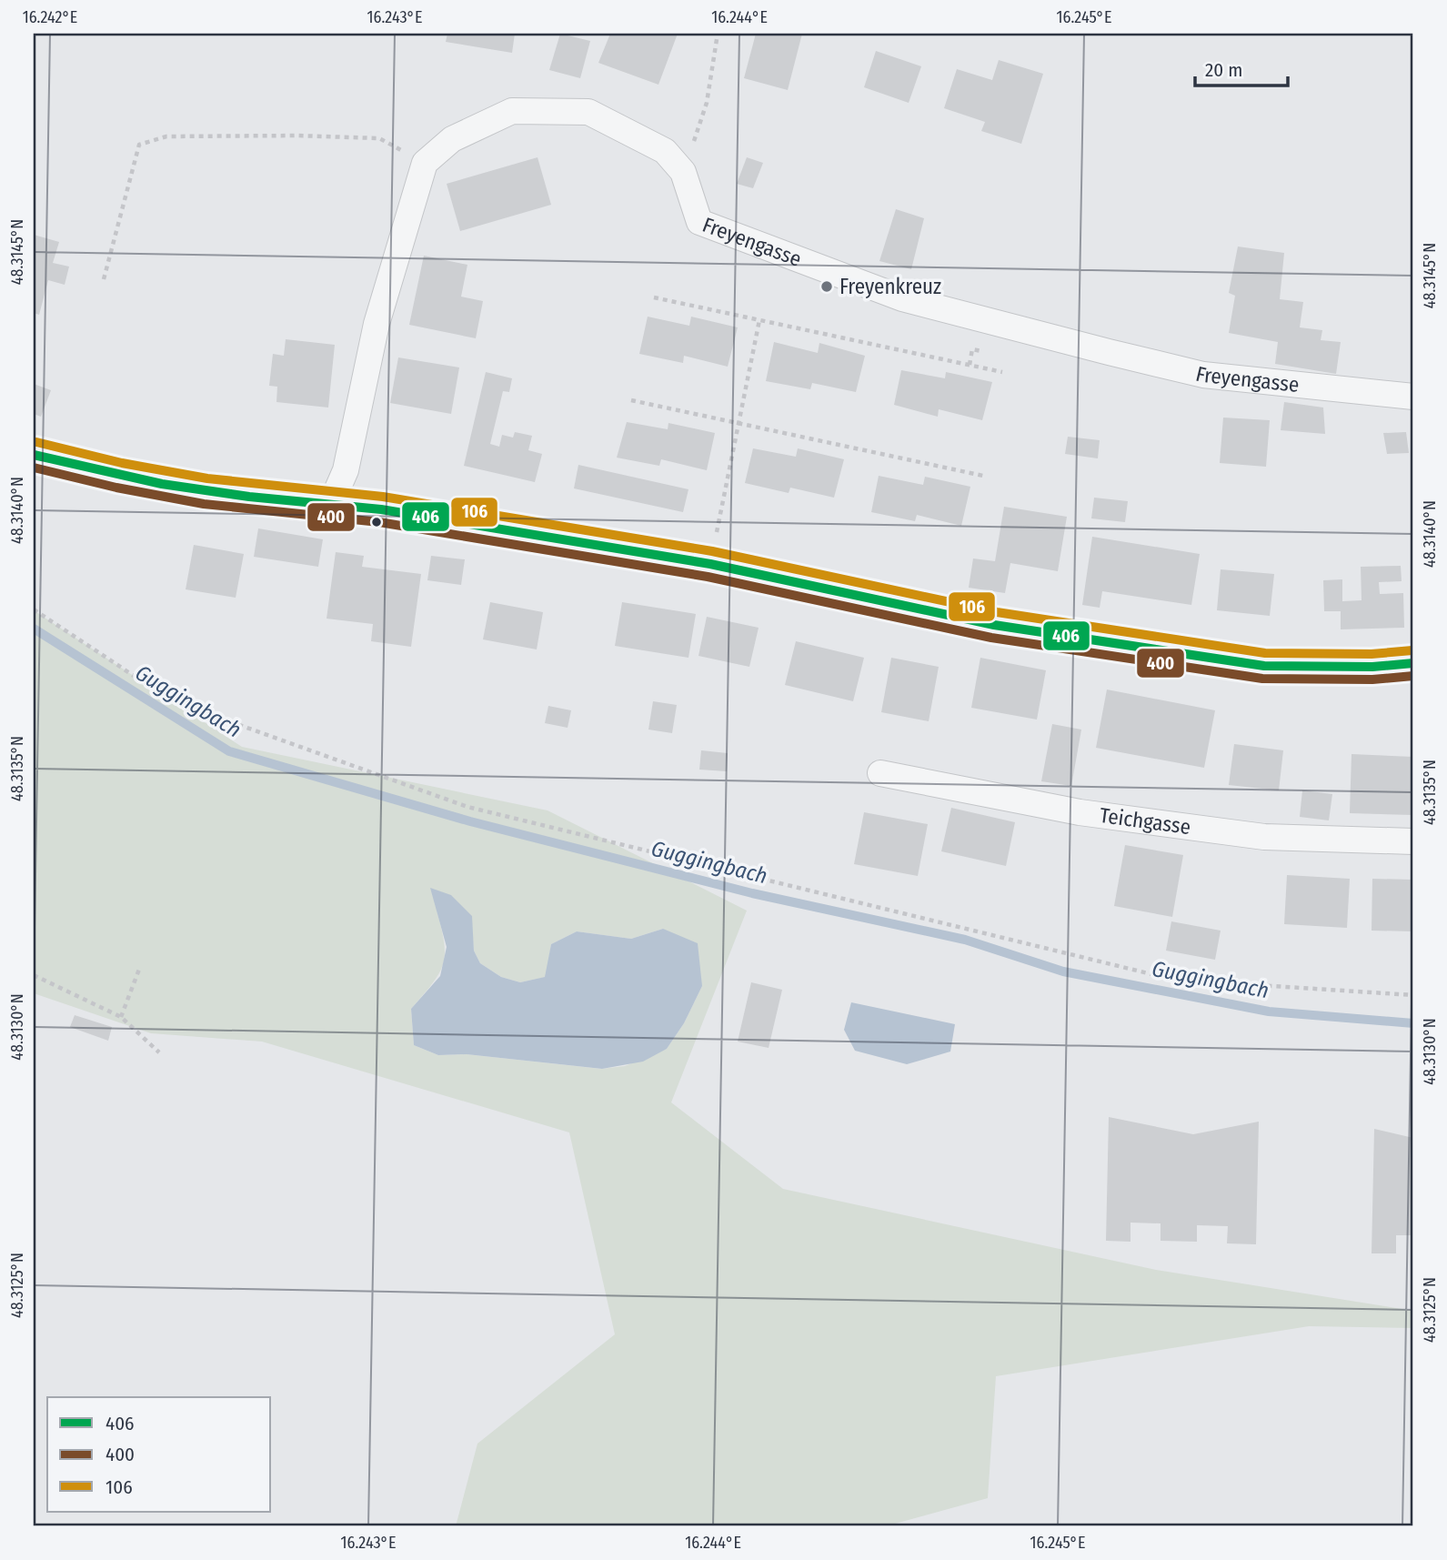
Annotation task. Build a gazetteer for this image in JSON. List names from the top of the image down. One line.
{"streets":{"street":["Freyengasse","Teichgasse"]},"water":["Guggingbach"],"places":["Freyenkreuz"],"lines":["transit line 106","transit line 406","transit line 400"],"legend":["406","400","106"],"scale_bar":"20 m","coordinates":["16.242°E","16.243°E","16.244°E","16.245°E","48.3145°N","48.3140°N","48.3135°N","48.3130°N","48.3125°N"]}
